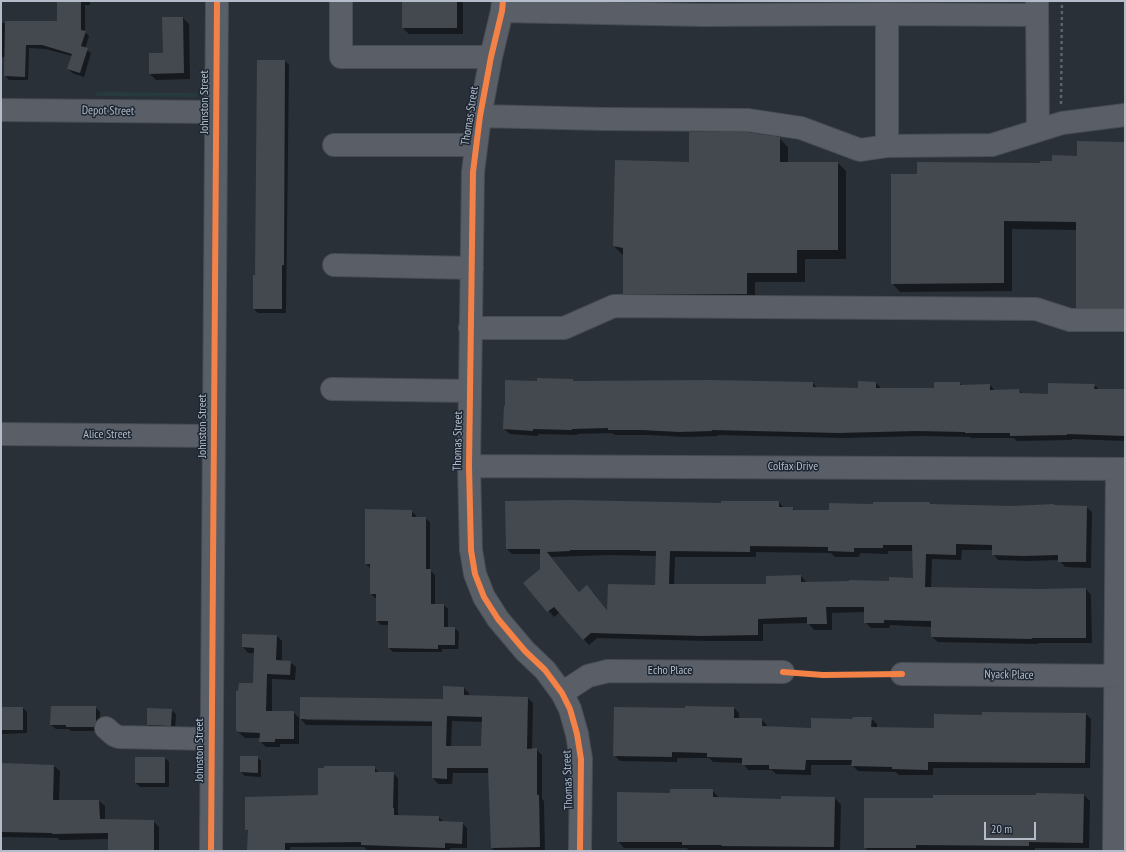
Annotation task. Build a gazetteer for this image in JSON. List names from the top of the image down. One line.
{"streets":{"street":["Johnston Street","Depot Street","Thomas Street","Alice Street","Colfax Drive","Echo Place","Nyack Place"]},"crossings":[["Johnston Street","Depot Street"],["Johnston Street","Alice Street"],["Thomas Street","Colfax Drive"],["Thomas Street","Echo Place"]],"scale_bar":"20 m"}
